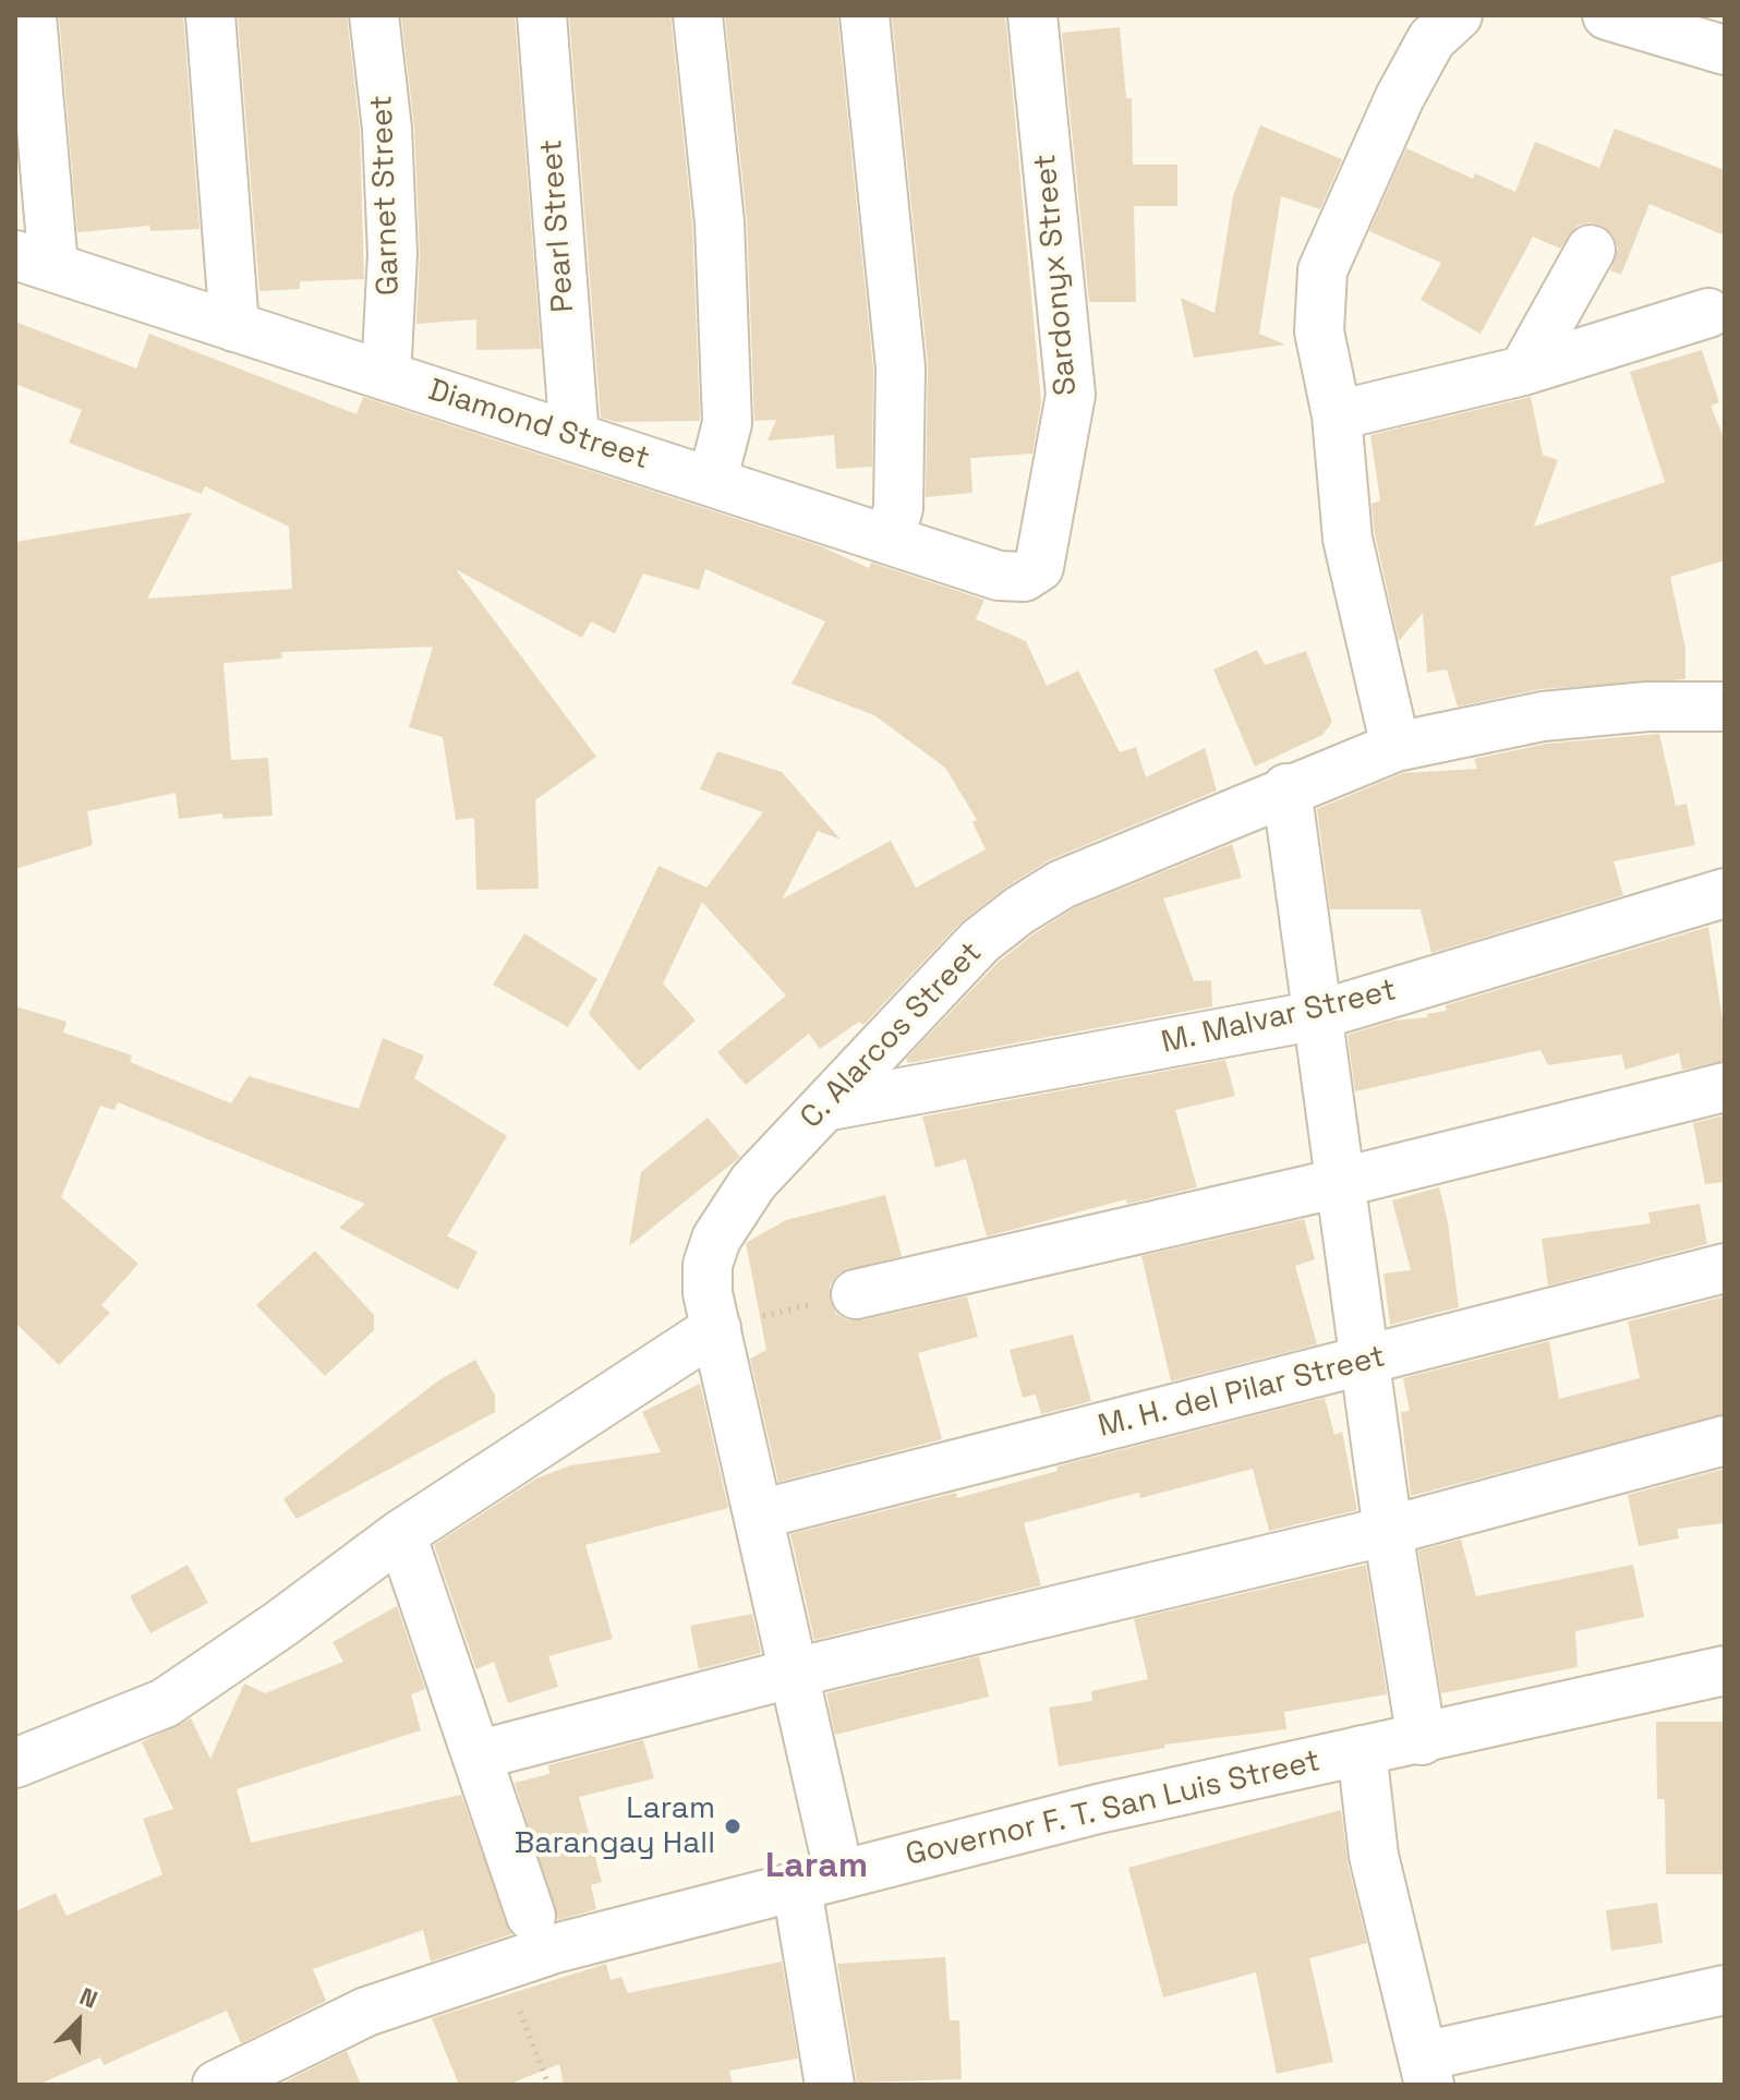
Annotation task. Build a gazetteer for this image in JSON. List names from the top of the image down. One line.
{"streets":{"street":["Garnet Street","Pearl Street","Sardonyx Street","Diamond Street","M. Malvar Street","C. Alarcos Street","M. H. del Pilar Street","Governor F. T. San Luis Street"]},"crossings":[["Garnet Street","Diamond Street"],["Pearl Street","Diamond Street"],["Sardonyx Street","Diamond Street"],["M. Malvar Street","C. Alarcos Street"],["C. Alarcos Street","M. H. del Pilar Street"],["C. Alarcos Street","Governor F. T. San Luis Street"]],"districts":["Laram"],"places":["Laram Barangay Hall"],"north":"top right"}
